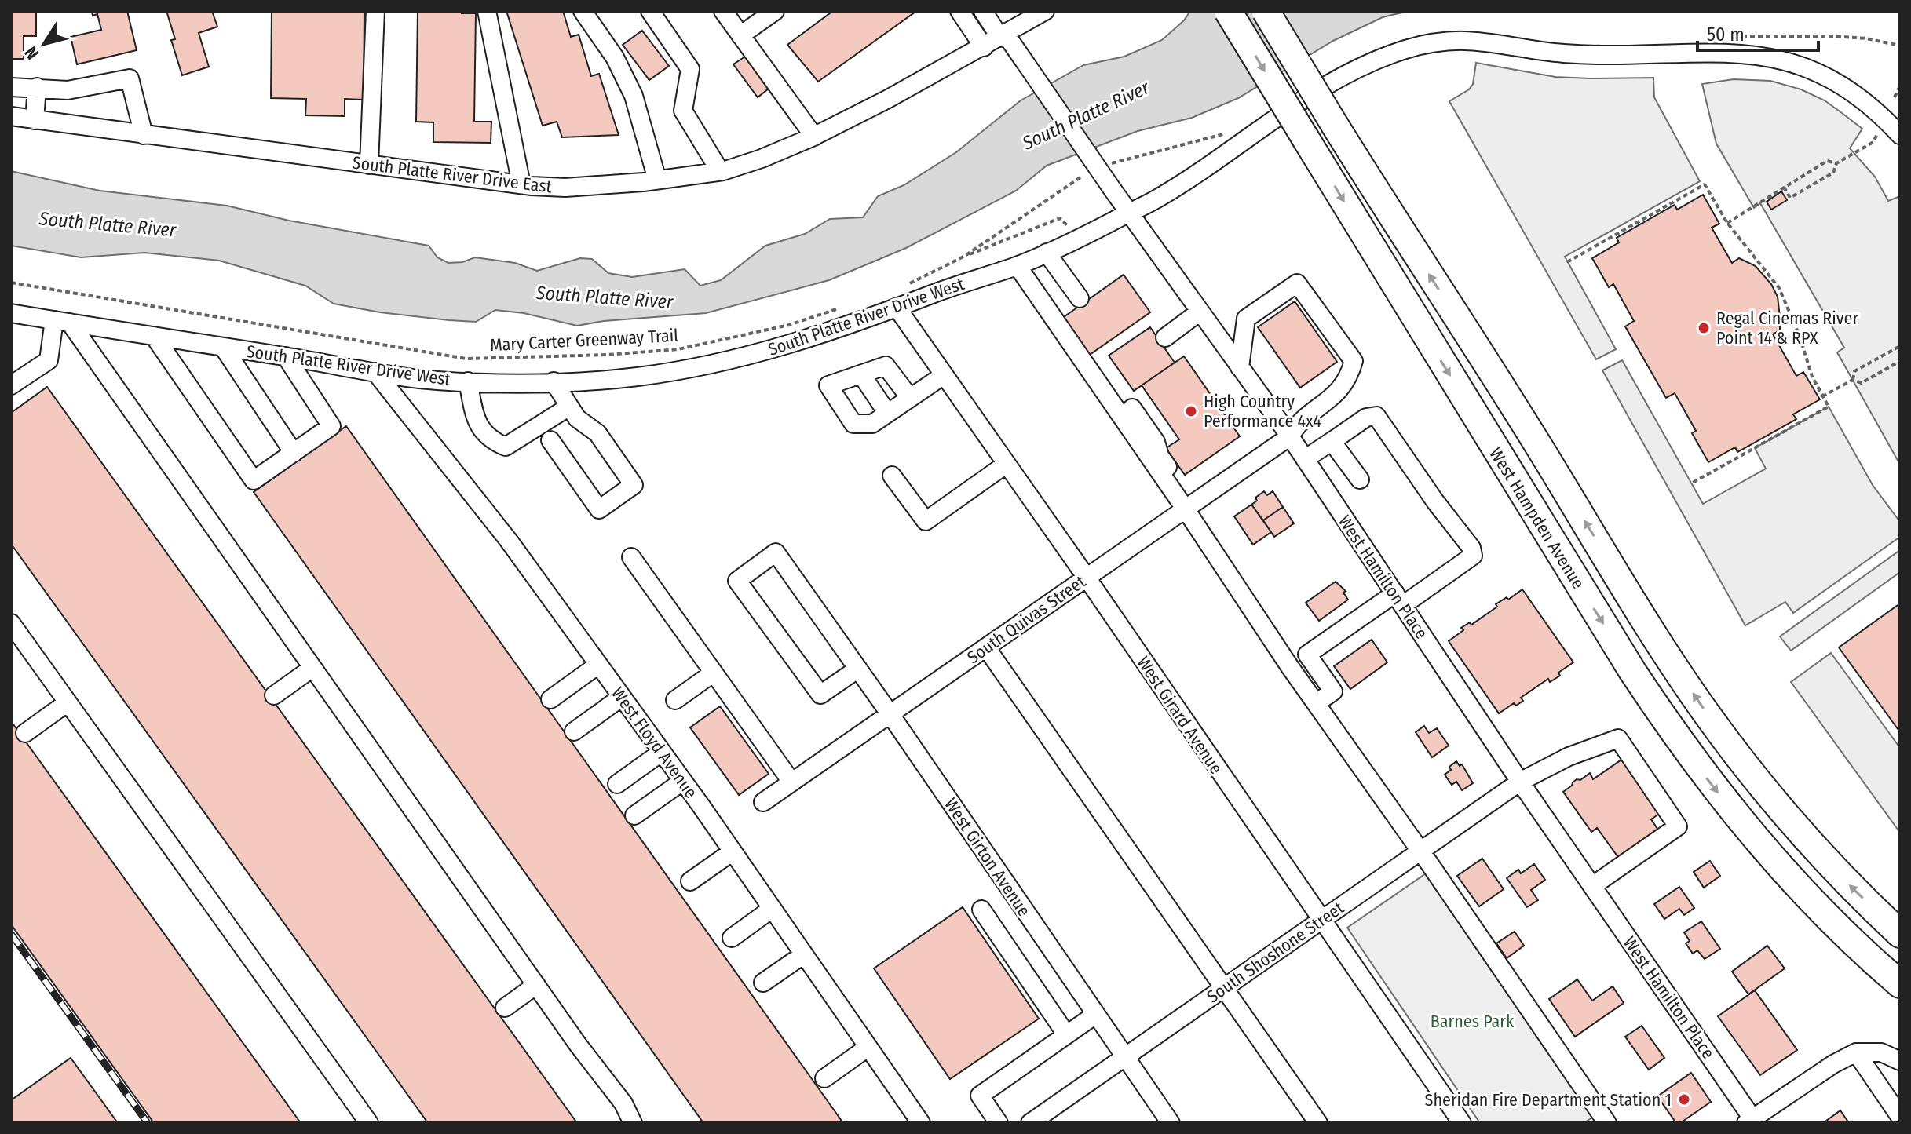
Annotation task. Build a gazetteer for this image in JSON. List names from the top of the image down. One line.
{"streets":{"highway":["West Hampden Avenue"],"street":["South Platte River Drive East","South Platte River Drive West","West Hamilton Place","South Quivas Street","West Girard Avenue","West Floyd Avenue","West Girton Avenue","South Shoshone Street"],"path":["Mary Carter Greenway Trail"]},"crossings":[["South Platte River Drive East","West Hamilton Place"],["South Platte River Drive West","West Hamilton Place"],["South Platte River Drive West","West Girard Avenue"],["South Platte River Drive West","West Floyd Avenue"],["West Hamilton Place","South Quivas Street"],["West Hamilton Place","South Shoshone Street"],["South Quivas Street","West Girard Avenue"],["South Quivas Street","West Girton Avenue"],["West Girard Avenue","South Shoshone Street"],["West Girton Avenue","South Shoshone Street"]],"water":["South Platte River"],"parks":["Barnes Park"],"places":["Regal Cinemas River Point 14 & RPX","High Country Performance 4x4","Sheridan Fire Department Station 1"],"scale_bar":"50 m","north":"bottom left"}
